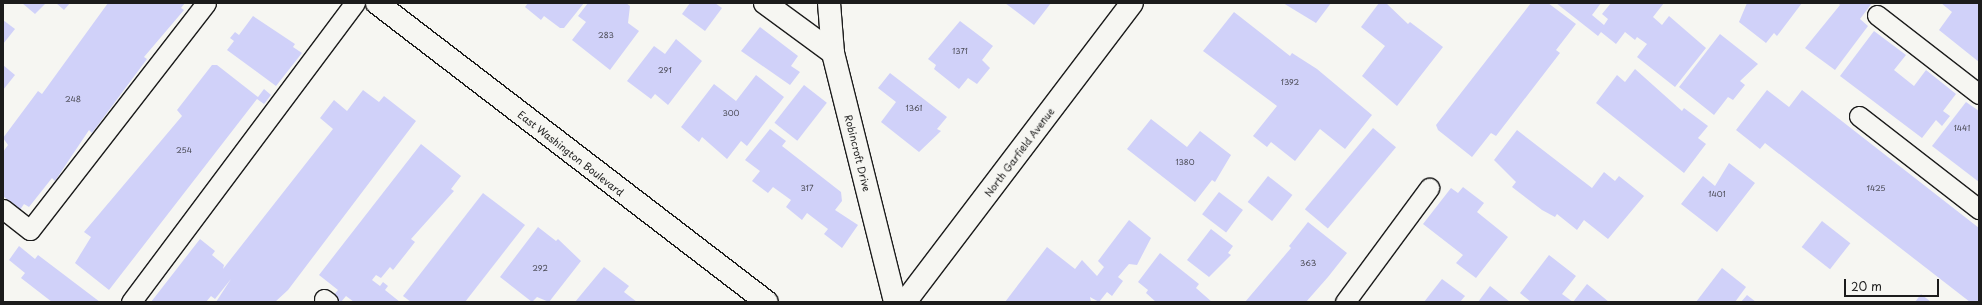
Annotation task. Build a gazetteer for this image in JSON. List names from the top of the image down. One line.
{"streets":{"street":["North Garfield Avenue","East Washington Boulevard","Robincroft Drive"]},"house_numbers":["283","1371","291","1392","248","1361","300","1441","254","1380","317","1425","1401","363","292"],"scale_bar":"20 m"}
